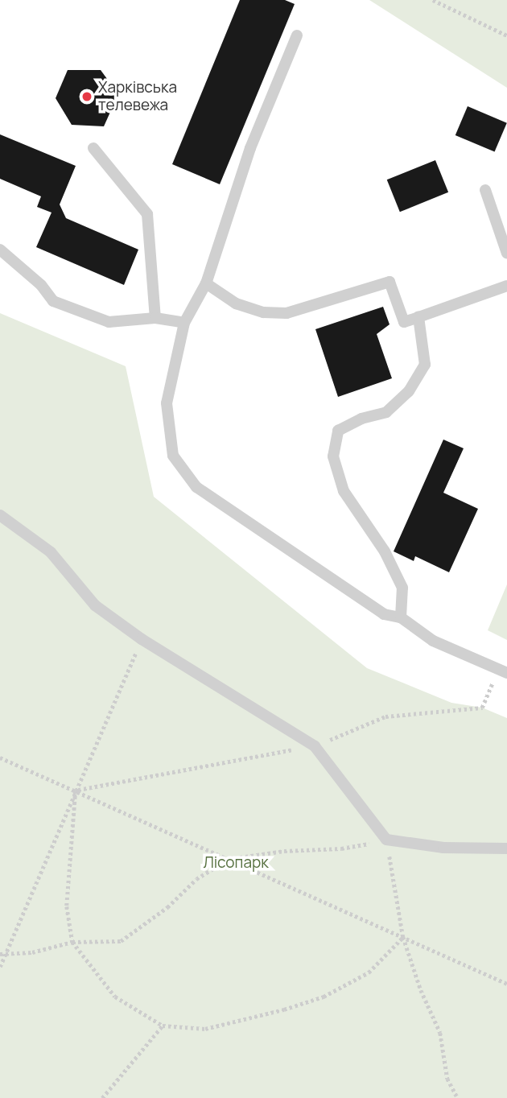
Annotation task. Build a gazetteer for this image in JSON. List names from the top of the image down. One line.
{"parks":["Лісопарк"],"places":["Харківська телевежа"]}
